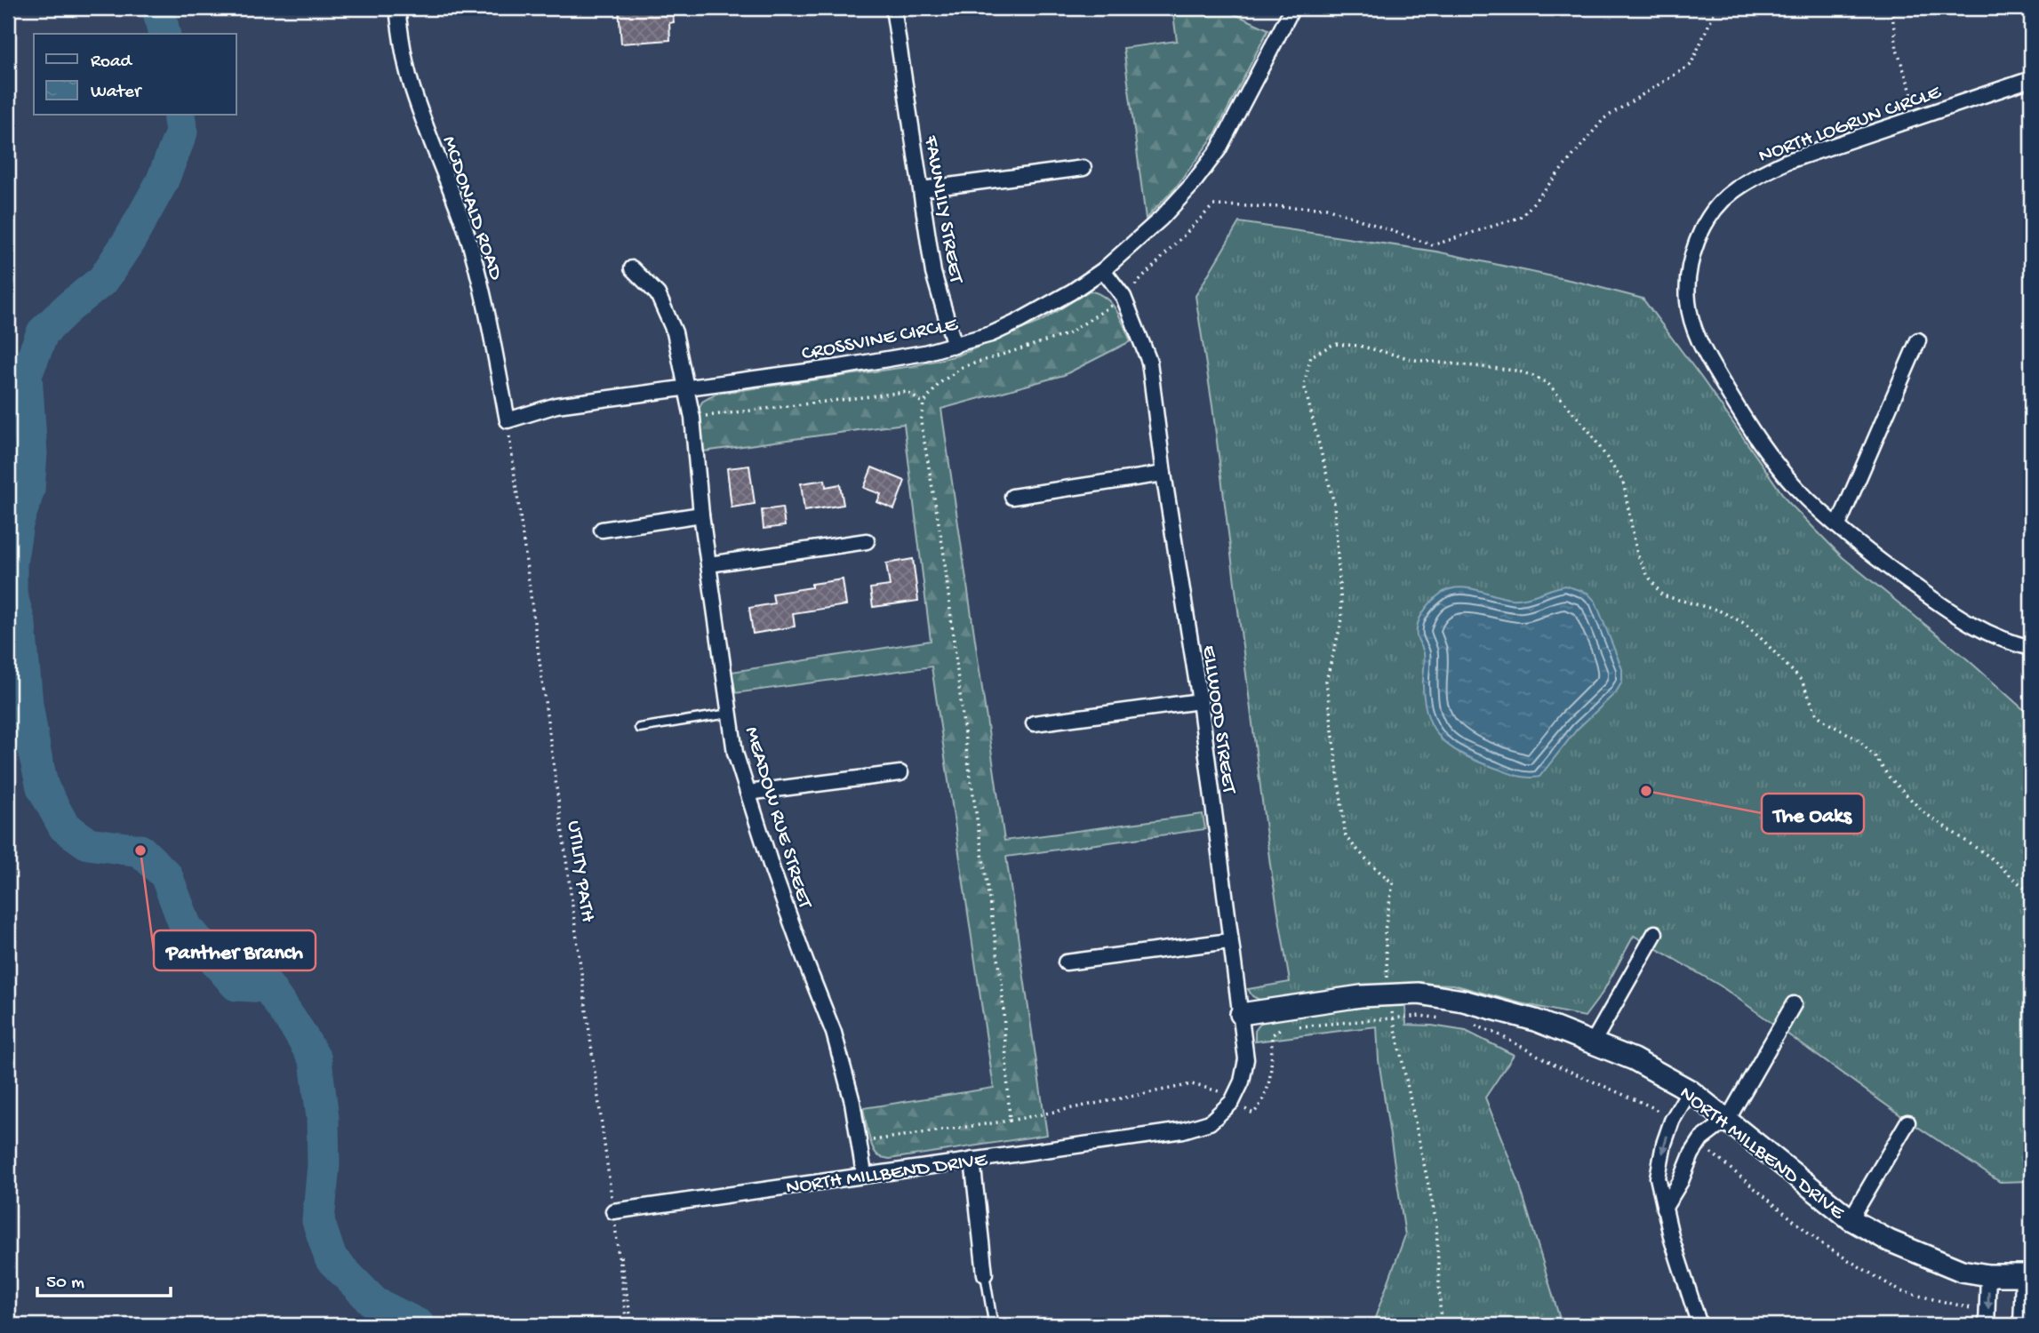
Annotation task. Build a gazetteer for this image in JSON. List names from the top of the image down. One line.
{"streets":{"street":["NORTH LOGRUN CIRCLE","MCDONALD ROAD","FAWNLILY STREET","CROSSVINE CIRCLE","ELLWOOD STREET","MEADOW RUE STREET","NORTH MILLBEND DRIVE"],"path":["UTILITY PATH"]},"crossings":[["MCDONALD ROAD","CROSSVINE CIRCLE"],["MCDONALD ROAD","UTILITY PATH"],["FAWNLILY STREET","CROSSVINE CIRCLE"],["CROSSVINE CIRCLE","ELLWOOD STREET"],["CROSSVINE CIRCLE","MEADOW RUE STREET"],["CROSSVINE CIRCLE","UTILITY PATH"],["ELLWOOD STREET","NORTH MILLBEND DRIVE"],["MEADOW RUE STREET","NORTH MILLBEND DRIVE"],["UTILITY PATH","NORTH MILLBEND DRIVE"]],"places":["The Oaks","Panther Branch"],"legend":["Road","Water"],"scale_bar":"50 m"}
